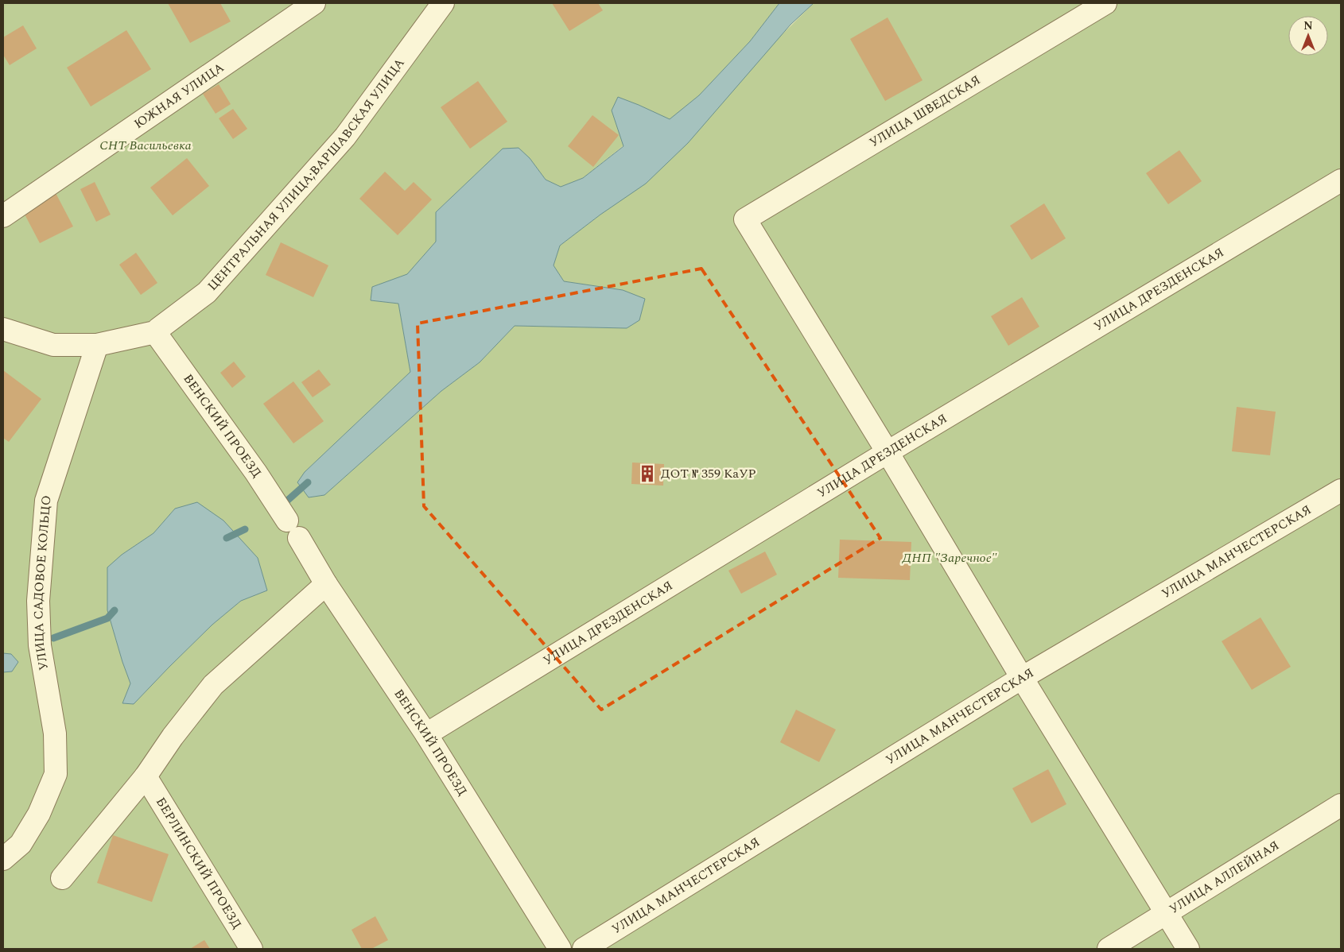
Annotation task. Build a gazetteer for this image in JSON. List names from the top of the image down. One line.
{"streets":{"street":["ЮЖНАЯ УЛИЦА","УЛИЦА ШВЕДСКАЯ","ЦЕНТРАЛЬНАЯ УЛИЦА;ВАРШАВСКАЯ УЛИЦА","УЛИЦА ДРЕЗДЕНСКАЯ","ВЕНСКИЙ ПРОЕЗД","УЛИЦА МАНЧЕСТЕРСКАЯ","УЛИЦА САДОВОЕ КОЛЬЦО","БЕРЛИНСКИЙ ПРОЕЗД","УЛИЦА АЛЛЕЙНАЯ"]},"crossings":[["УЛИЦА ШВЕДСКАЯ","УЛИЦА ДРЕЗДЕНСКАЯ"],["ЦЕНТРАЛЬНАЯ УЛИЦА;ВАРШАВСКАЯ УЛИЦА","ВЕНСКИЙ ПРОЕЗД"],["УЛИЦА ДРЕЗДЕНСКАЯ","ВЕНСКИЙ ПРОЕЗД"]],"parks":["СНТ Васильевка","ДНП \"Заречное\""],"places":{"building":["ДОТ № 359 КаУР"]},"north":"top"}
